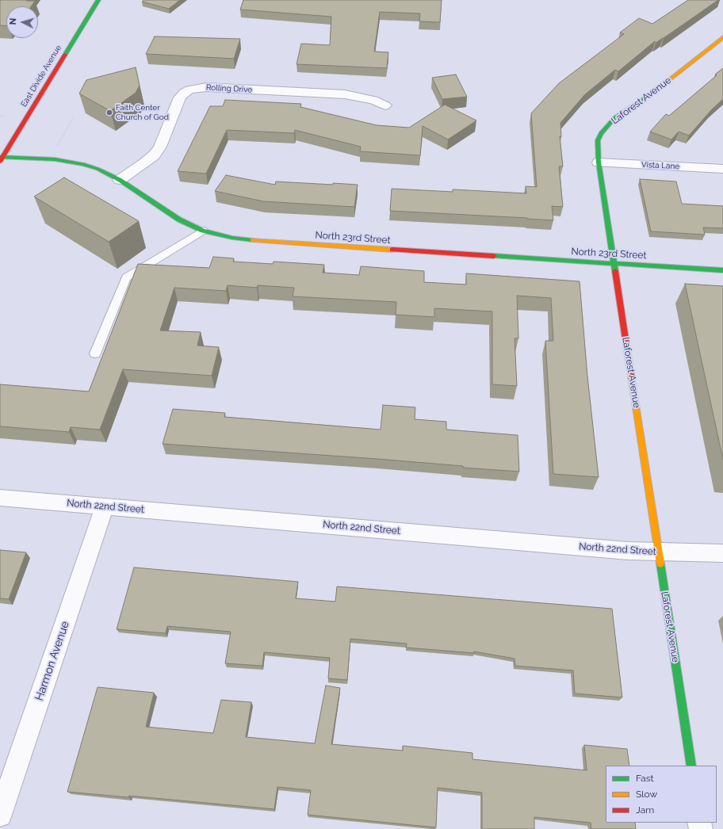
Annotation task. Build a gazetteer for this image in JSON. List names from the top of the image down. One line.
{"streets":{"street":["East Divide Avenue","Rolling Drive","Laforest Avenue","Vista Lane","North 23rd Street","North 22nd Street","Harmon Avenue"]},"crossings":[["East Divide Avenue","North 23rd Street"],["Rolling Drive","North 23rd Street"],["Laforest Avenue","Vista Lane"],["Laforest Avenue","North 23rd Street"],["Laforest Avenue","North 22nd Street"],["North 22nd Street","Harmon Avenue"]],"places":["Faith Center Church of God"],"legend":["Fast","Slow","Jam"],"north":"left"}
